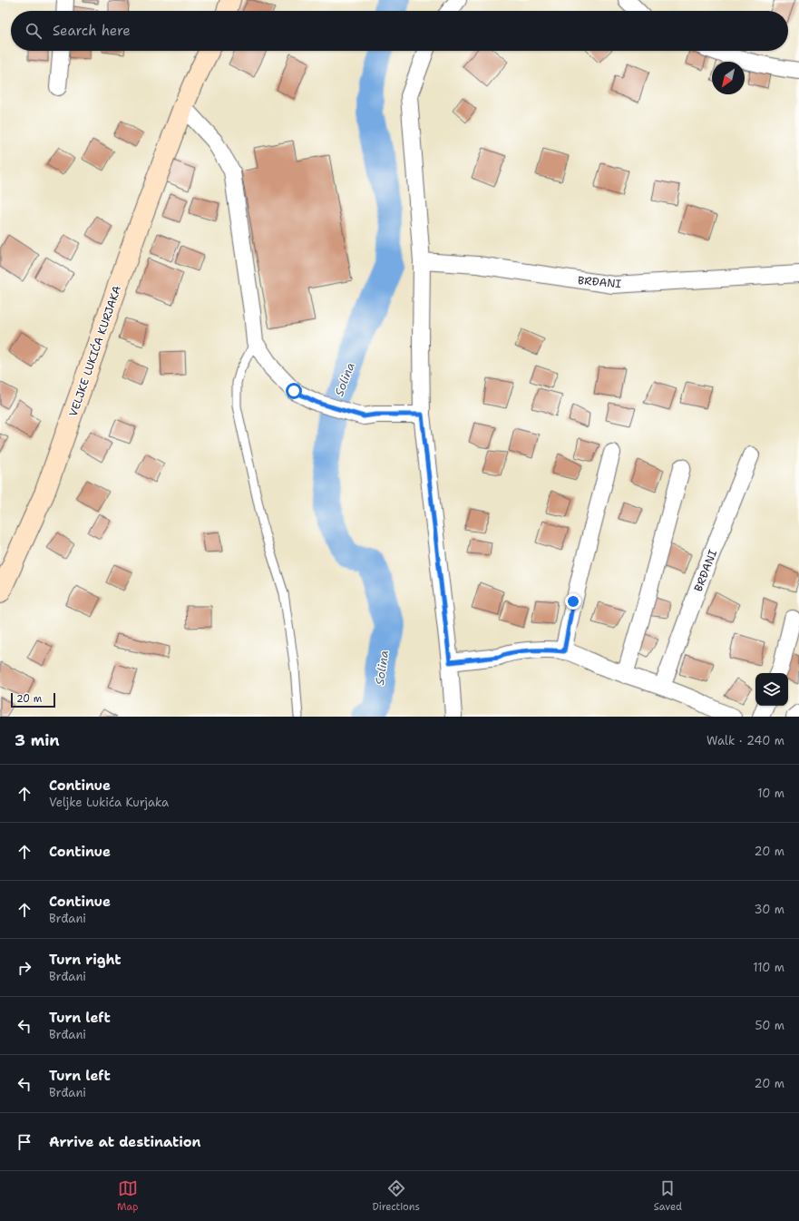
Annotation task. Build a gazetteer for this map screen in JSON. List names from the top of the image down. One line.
{"streets":{"main road":["VELJKE LUKIĆA KURJAKA"],"street":["BRĐANI"]},"water":["Solina"],"scale_bar":"20 m","north":"bottom left","page":{"search":"Search here","scale":"20 m","heading":["3 min","Walk · 240 m"],"list":[["Continue","Veljke Lukića Kurjaka","10 m"],["Continue","20 m"],["Continue","Brđani","30 m"],["Turn right","Brđani","110 m"],["Turn left","Brđani","50 m"],["Turn left","Brđani","20 m"],"Arrive at destination"],"nav":["Map","Directions","Saved"]}}
